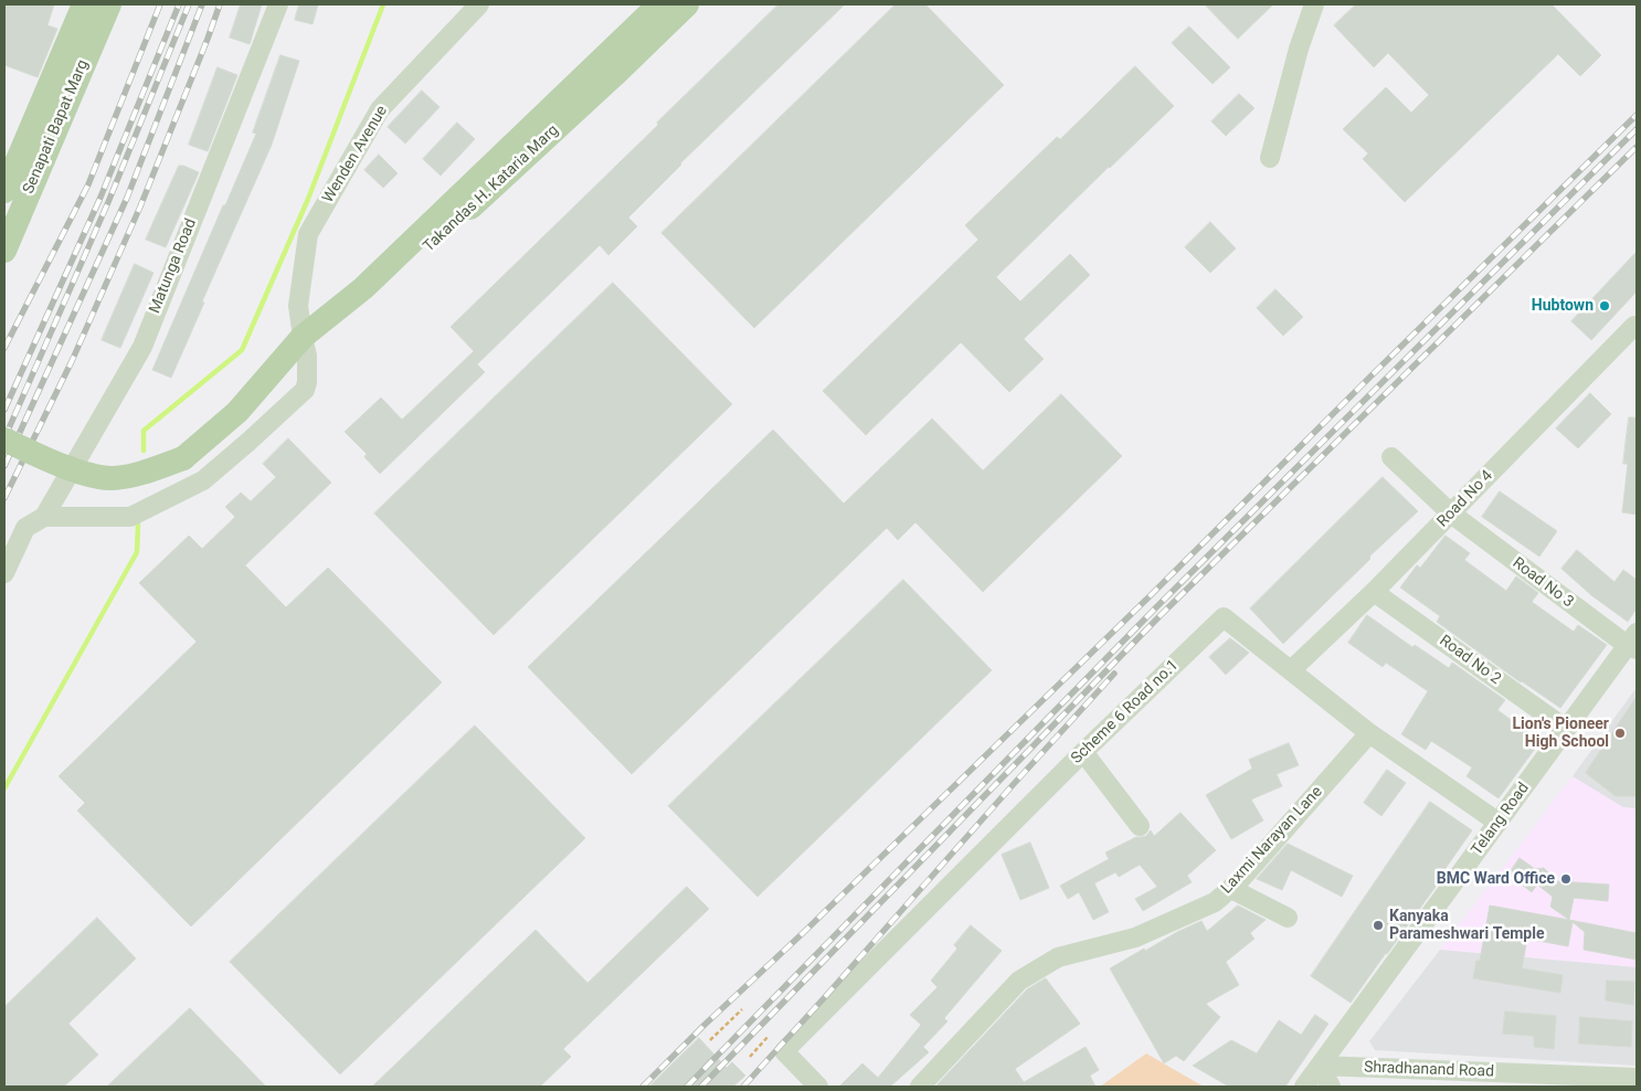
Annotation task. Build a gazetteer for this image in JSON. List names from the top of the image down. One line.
{"streets":{"main road":["Senapati Bapat Marg","Takandas H. Kataria Marg"],"street":["Wenden Avenue","Matunga Road","Road No 4","Road No 3","Road No 2","Scheme 6 Road no.1","Telang Road","Laxmi Narayan Lane","Shradhanand Road"]},"crossings":[["Wenden Avenue","Takandas H. Kataria Marg"],["Wenden Avenue","Matunga Road"],["Road No 4","Road No 3"],["Road No 4","Road No 2"],["Road No 4","Scheme 6 Road no.1"],["Road No 3","Telang Road"],["Road No 2","Telang Road"],["Scheme 6 Road no.1","Telang Road"],["Scheme 6 Road no.1","Laxmi Narayan Lane"],["Telang Road","Shradhanand Road"]],"places":["Hubtown","Lion's Pioneer High School","BMC Ward Office","Kanyaka Parameshwari Temple"]}
